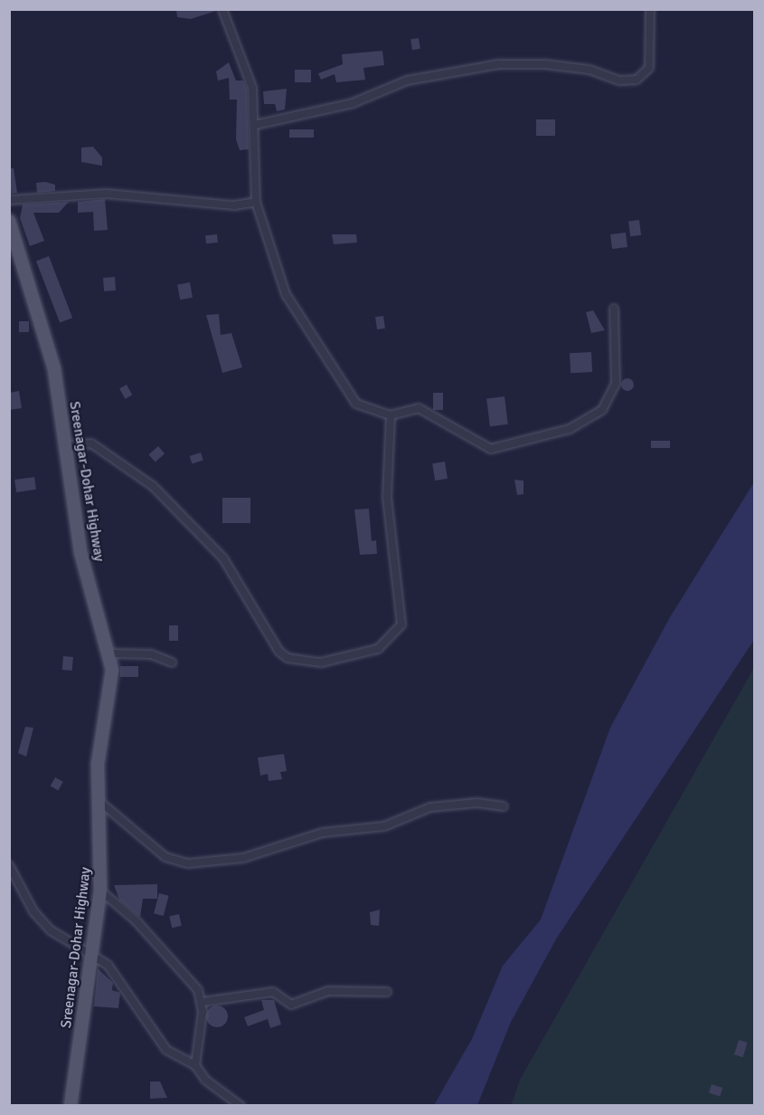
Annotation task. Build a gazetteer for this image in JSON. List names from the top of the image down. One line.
{"streets":{"main road":["Sreenagar-Dohar Highway"]}}
